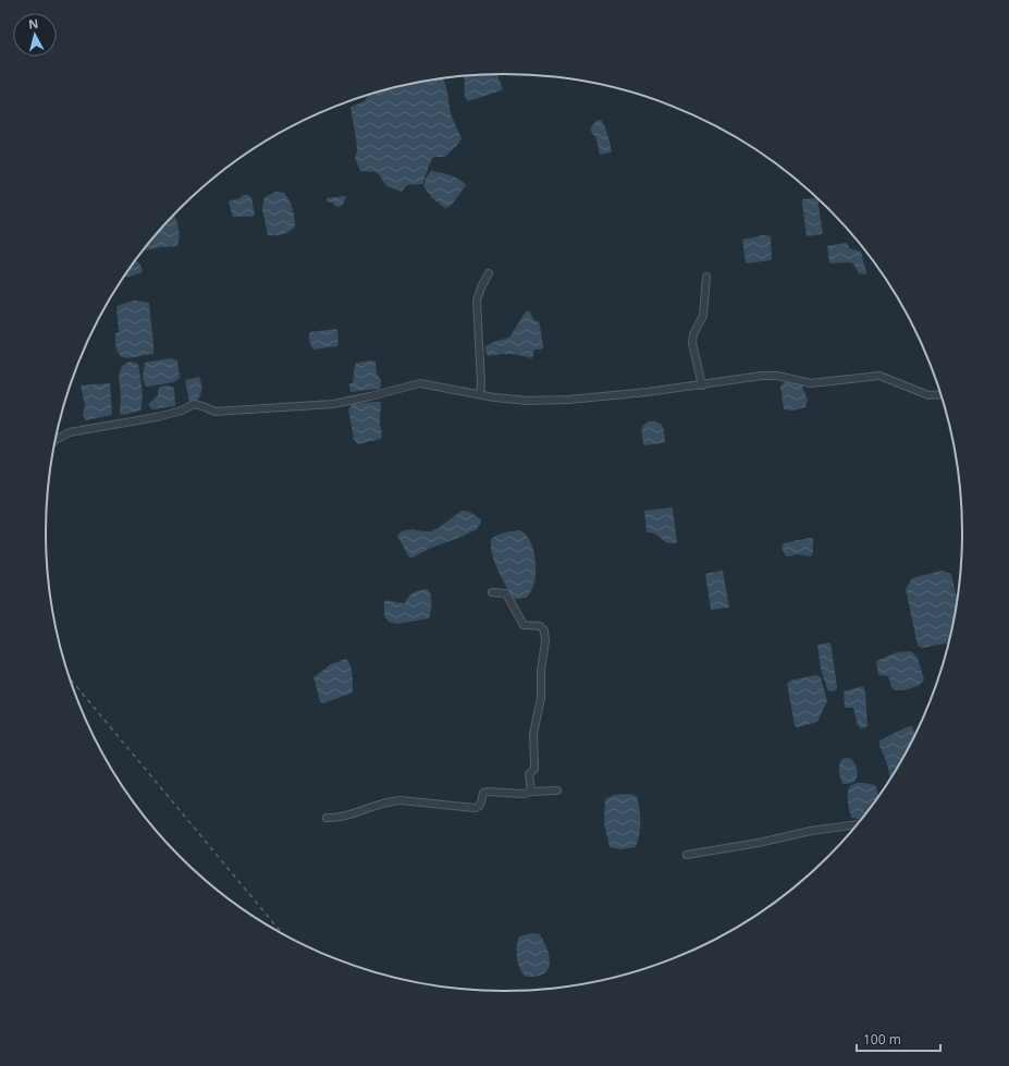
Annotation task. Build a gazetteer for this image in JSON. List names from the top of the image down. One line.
{"scale_bar":"100 m","north":"top"}
